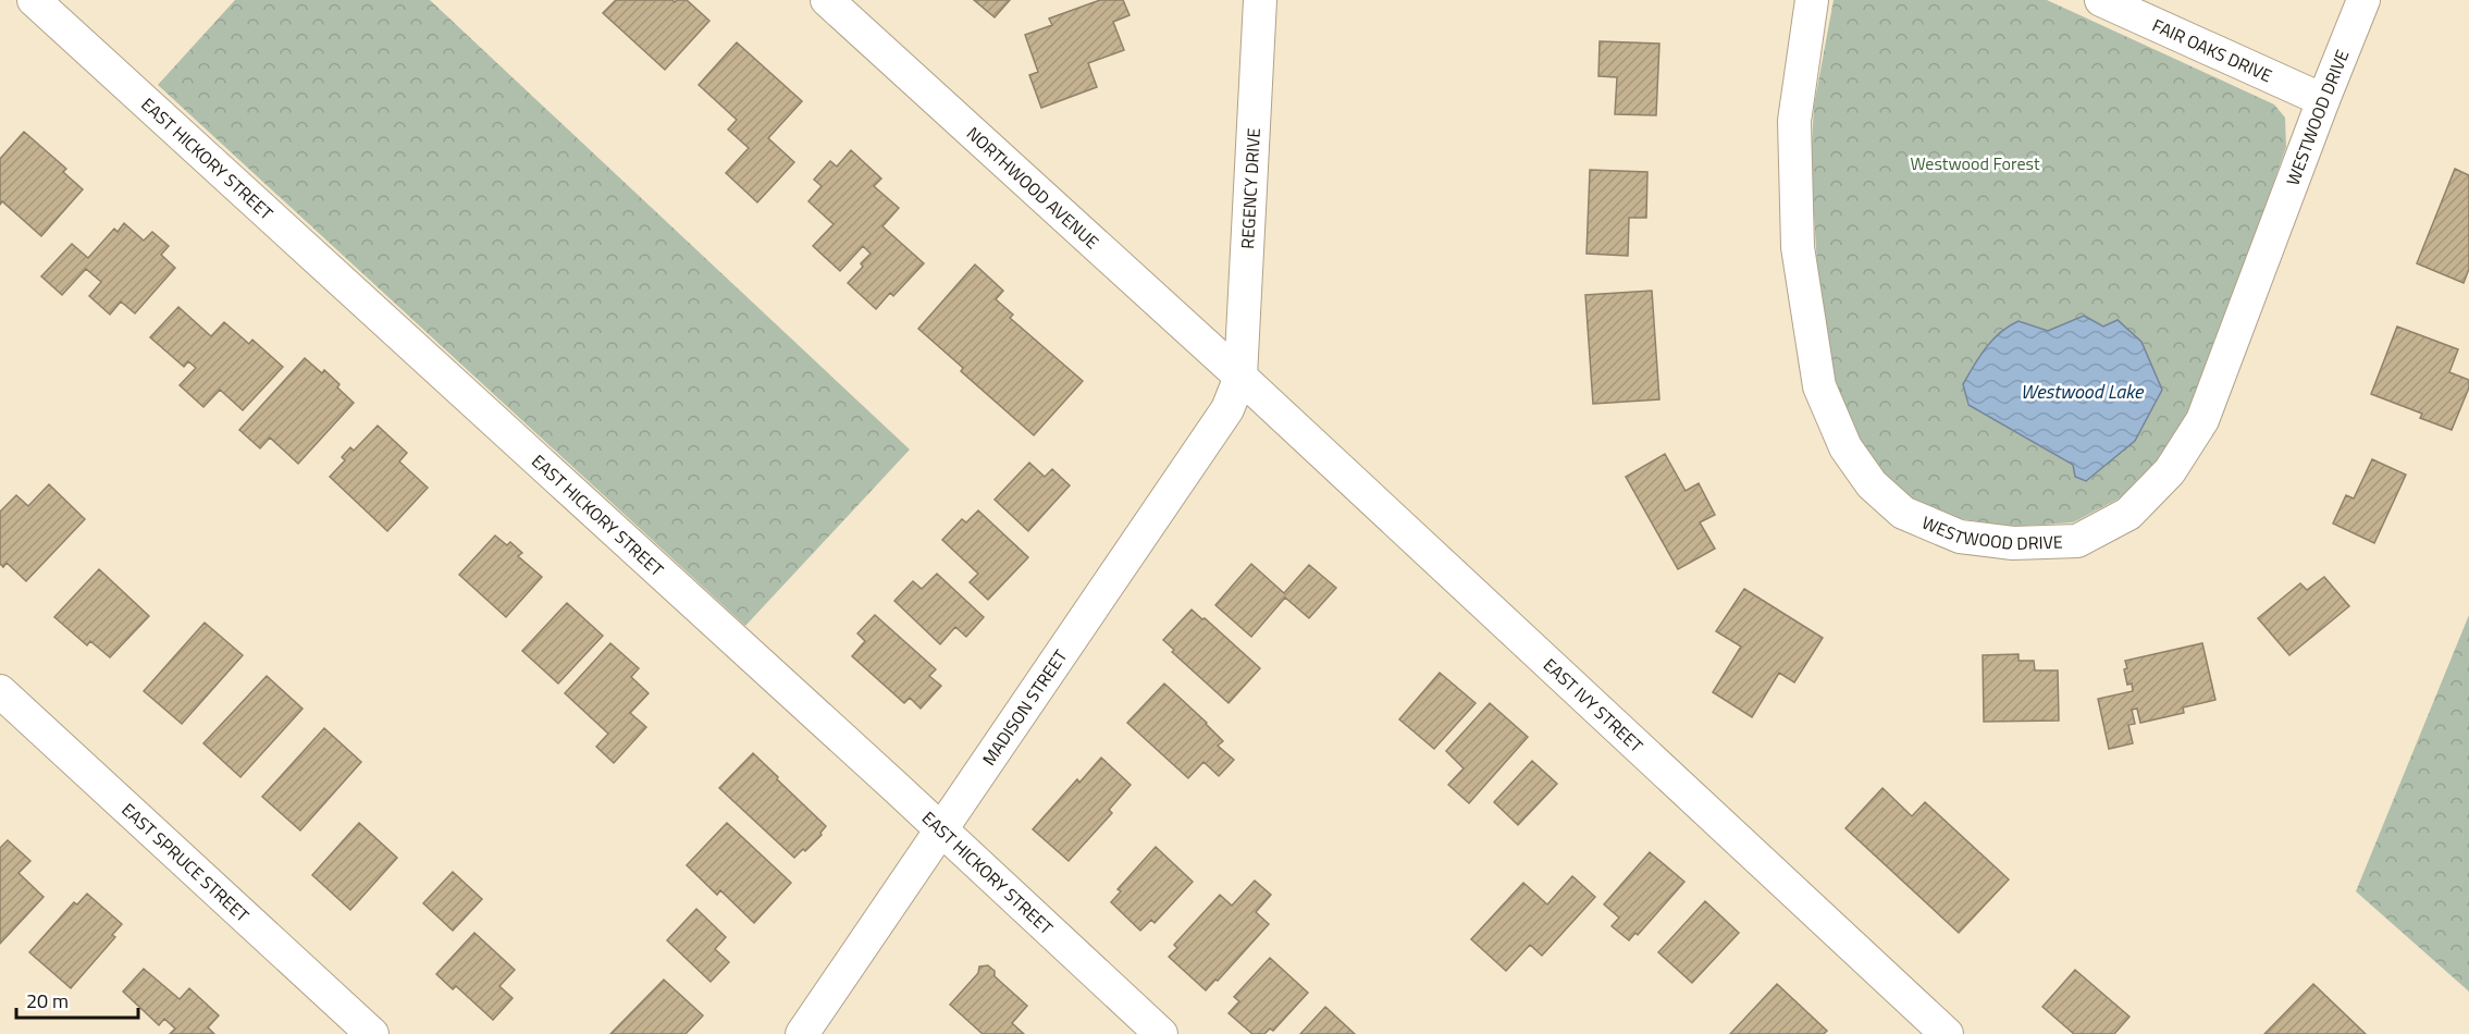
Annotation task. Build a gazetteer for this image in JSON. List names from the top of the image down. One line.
{"streets":{"street":["FAIR OAKS DRIVE","WESTWOOD DRIVE","EAST HICKORY STREET","NORTHWOOD AVENUE","REGENCY DRIVE","EAST IVY STREET","MADISON STREET","EAST SPRUCE STREET"]},"crossings":[["FAIR OAKS DRIVE","WESTWOOD DRIVE"],["EAST HICKORY STREET","MADISON STREET"],["NORTHWOOD AVENUE","REGENCY DRIVE"],["NORTHWOOD AVENUE","EAST IVY STREET"],["NORTHWOOD AVENUE","MADISON STREET"],["REGENCY DRIVE","EAST IVY STREET"],["REGENCY DRIVE","MADISON STREET"],["EAST IVY STREET","MADISON STREET"]],"water":["Westwood Lake"],"parks":["Westwood Forest"],"scale_bar":"20 m"}
